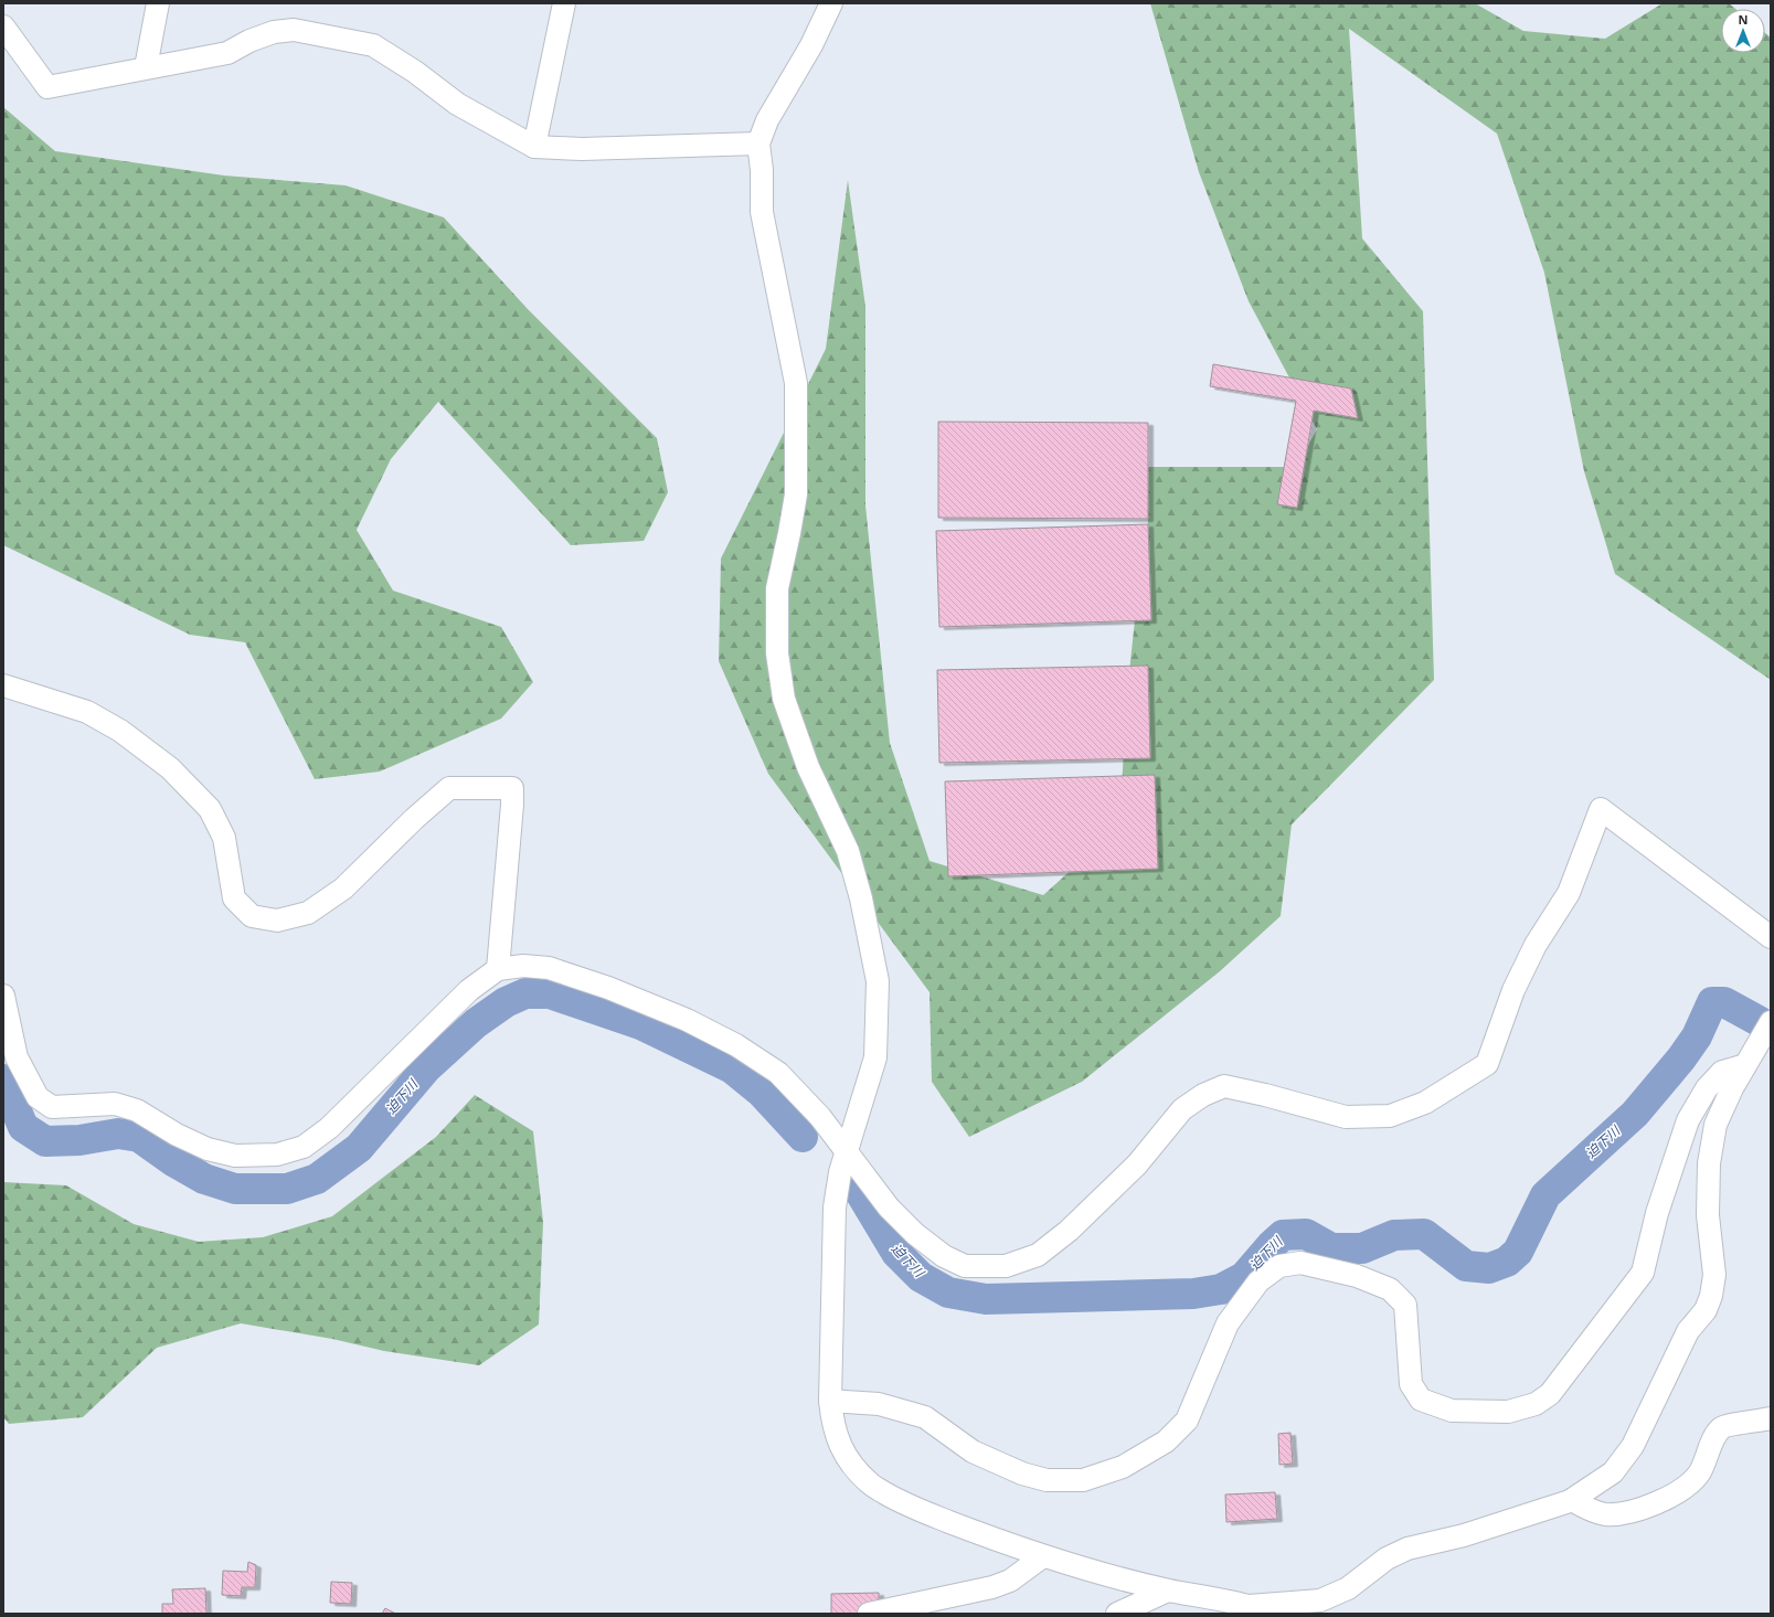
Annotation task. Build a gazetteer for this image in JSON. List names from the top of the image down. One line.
{"water":["迫下川"],"north":"top"}
